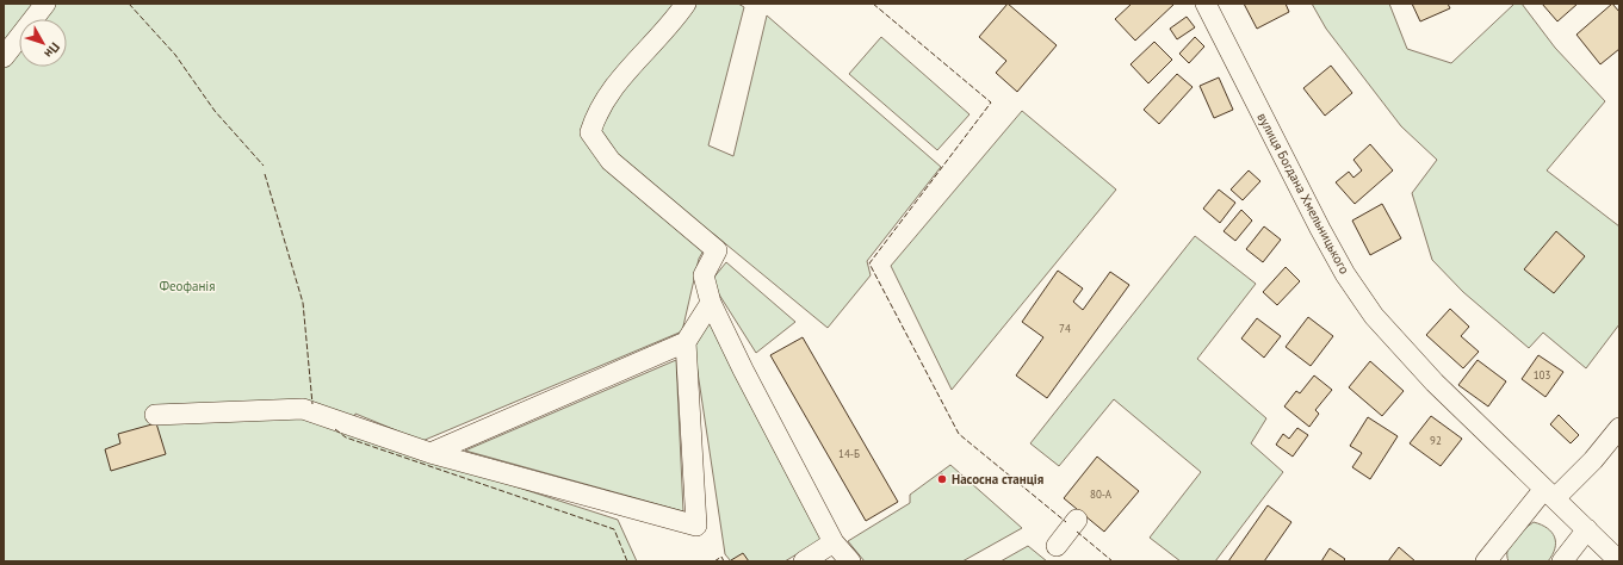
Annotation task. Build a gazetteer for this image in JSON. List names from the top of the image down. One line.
{"streets":{"street":["вулиця Богдана Хмельницького"]},"parks":["Феофанія"],"places":["Насосна станція"],"house_numbers":["74","103","92","14-Б","80-А"],"north":"bottom right"}
